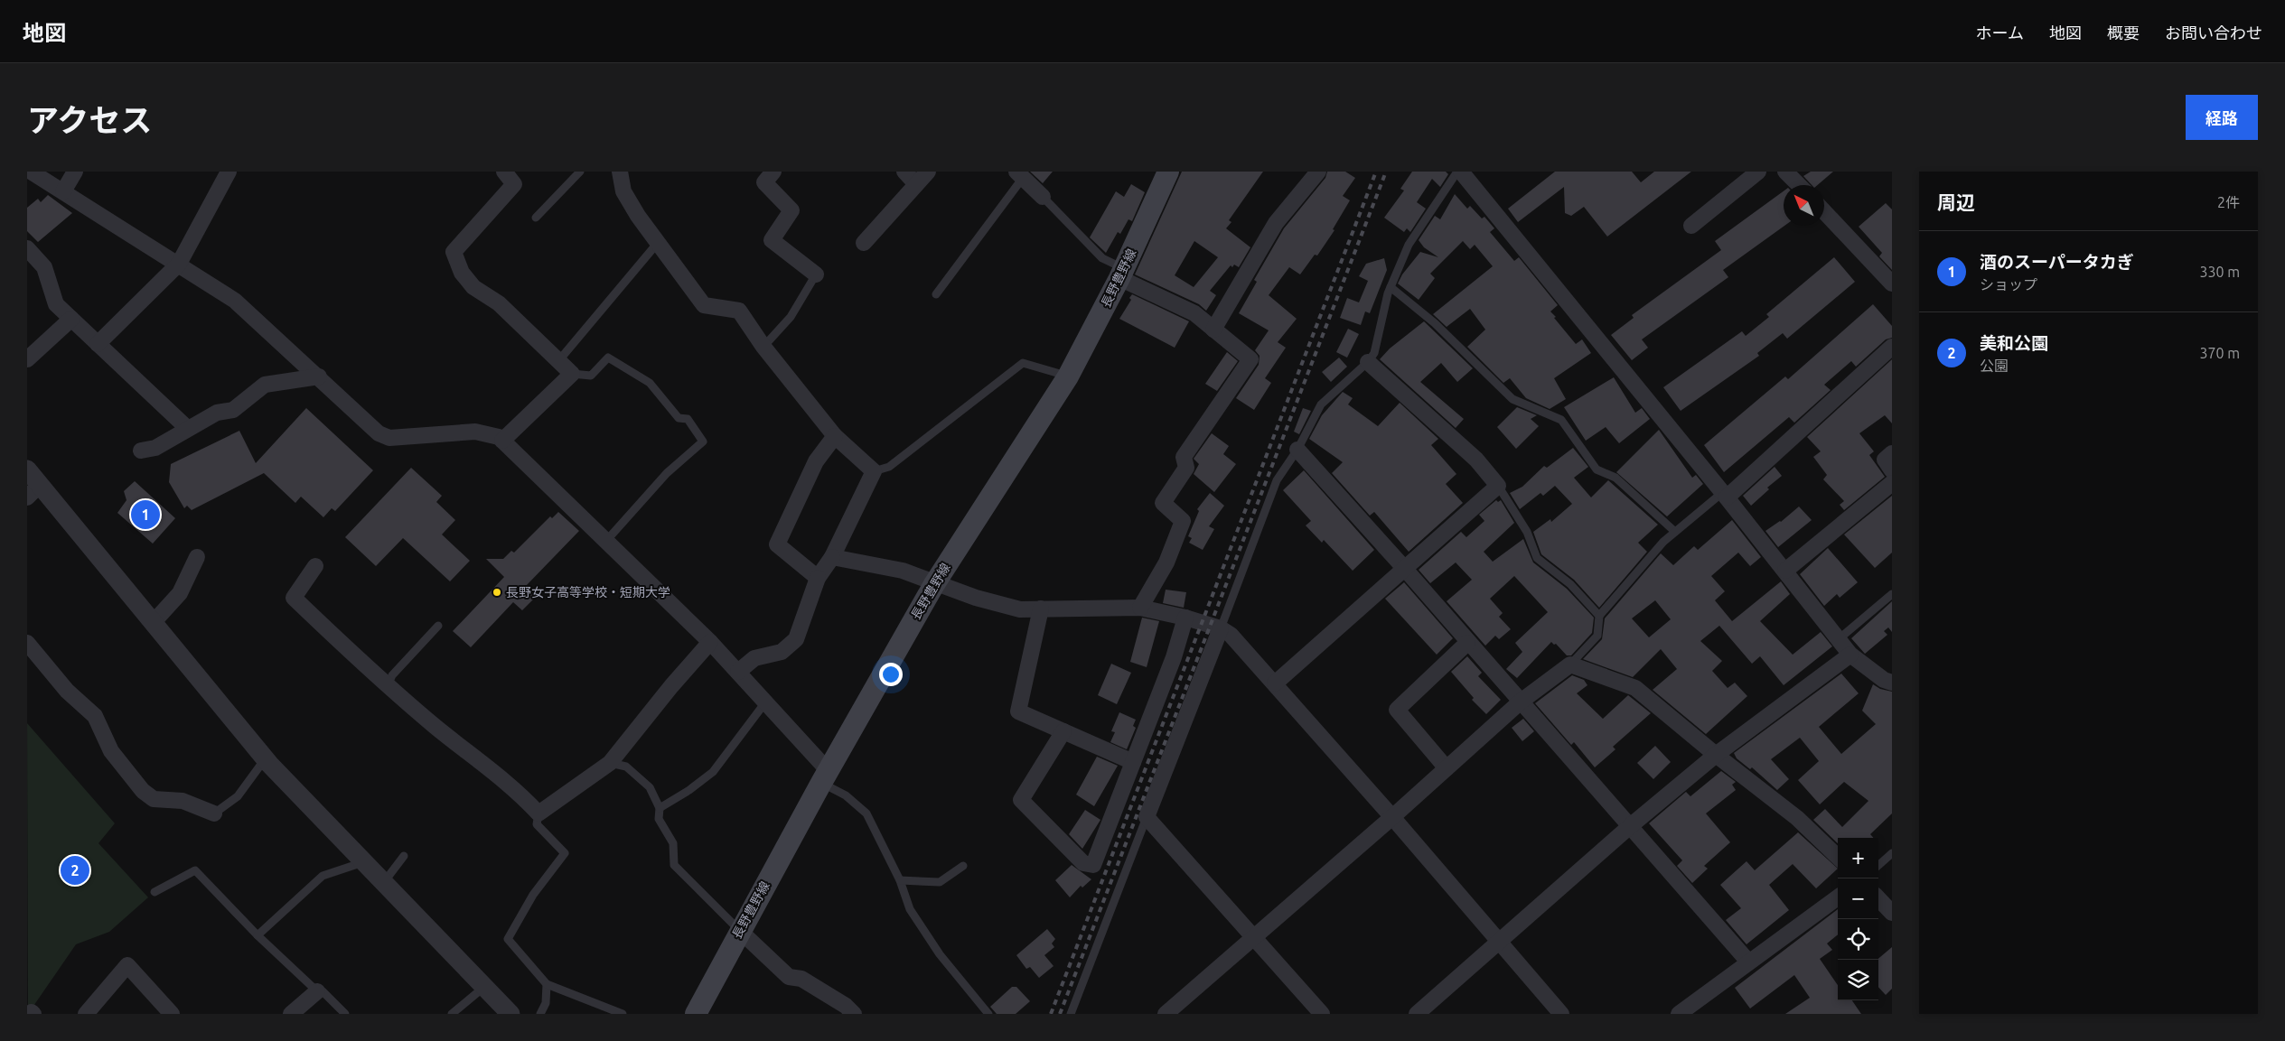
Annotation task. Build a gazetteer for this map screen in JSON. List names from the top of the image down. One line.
{"streets":{"main road":["長野豊野線"]},"places":["長野女子高等学校・短期大学"],"north":"top left","page":{"header":"地図","nav":["ホーム","地図","概要","お問い合わせ"],"title":"アクセス","buttons":"経路","heading":["周辺","2件"],"list":[{"mark":"1","name":"酒のスーパータカぎ","note":"ショップ","value":"330 m"},{"mark":"2","name":"美和公園","note":"公園","value":"370 m"}],"pins":["1","2"],"map_buttons":["+","−"]}}
